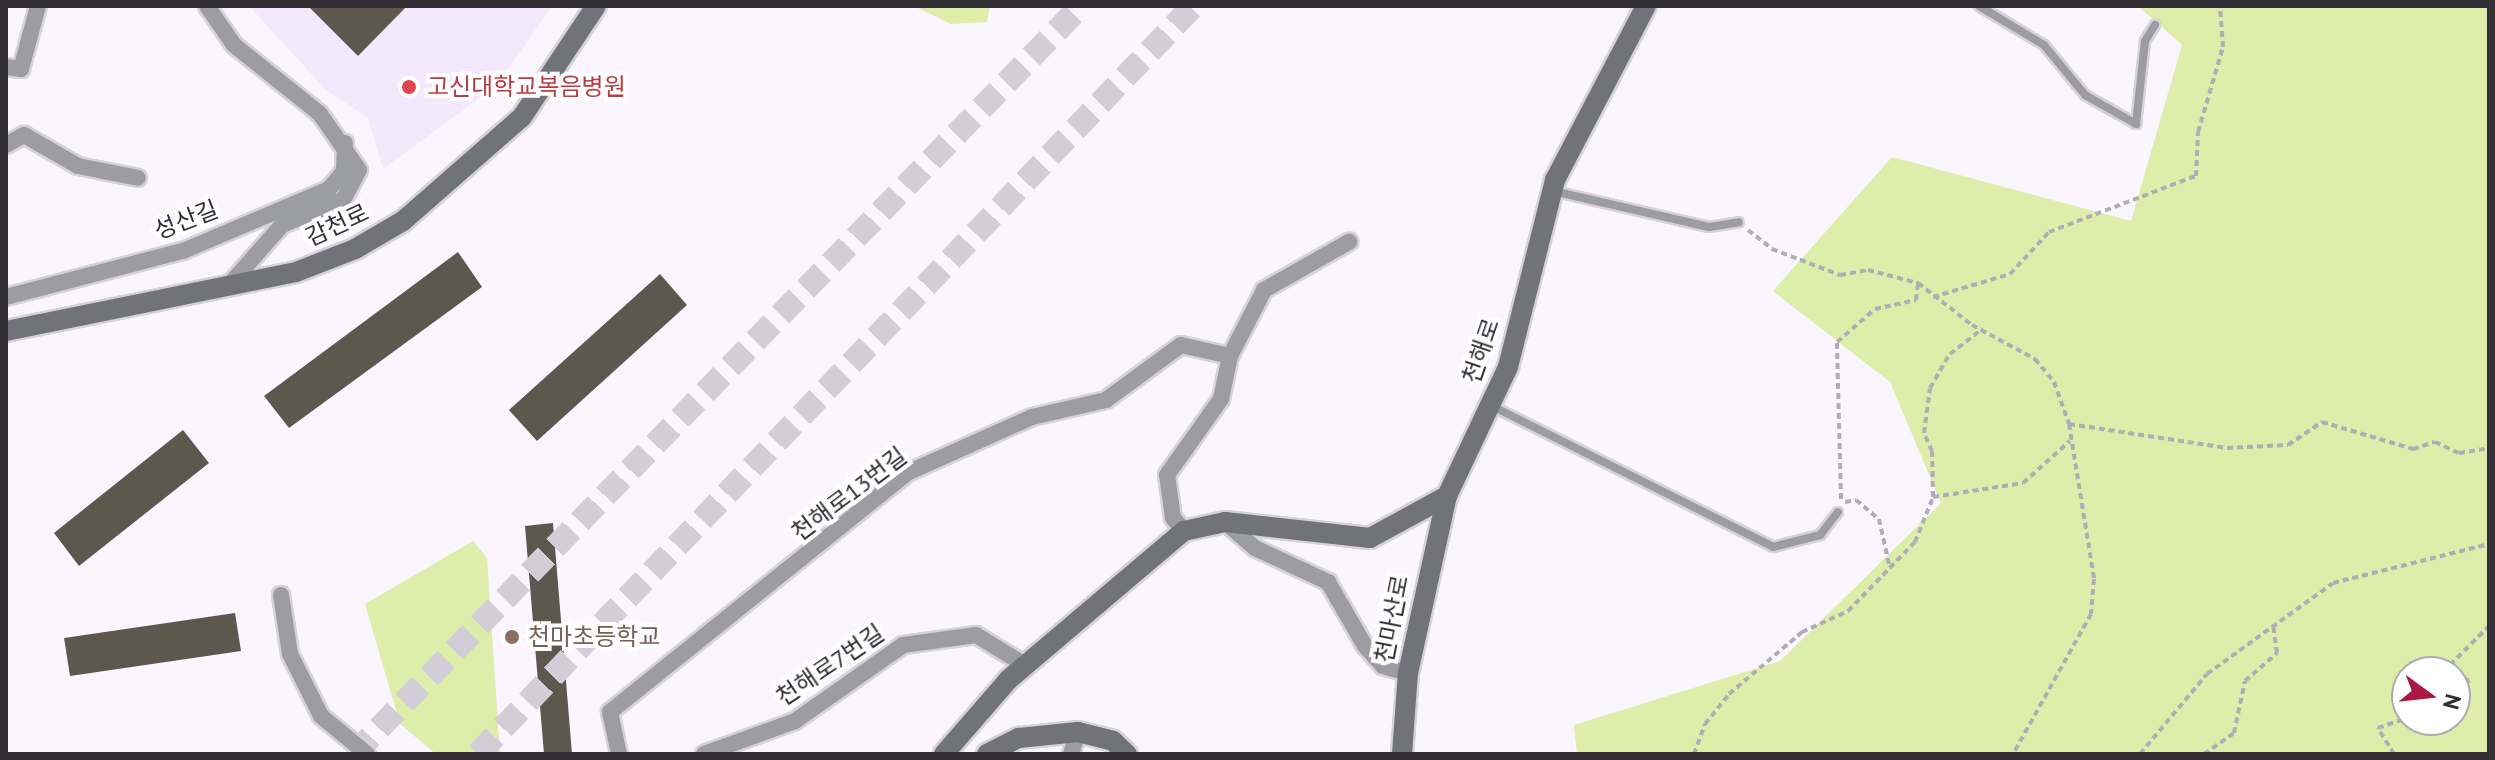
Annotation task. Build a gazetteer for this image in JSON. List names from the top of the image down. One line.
{"streets":{"street":["성산길","감천로","천해로","천해로13번길","천마산로","천해로7번길"]},"crossings":[["천해로","천마산로"]],"places":["고신대학교복음병원","천마초등학교"],"north":"right"}
